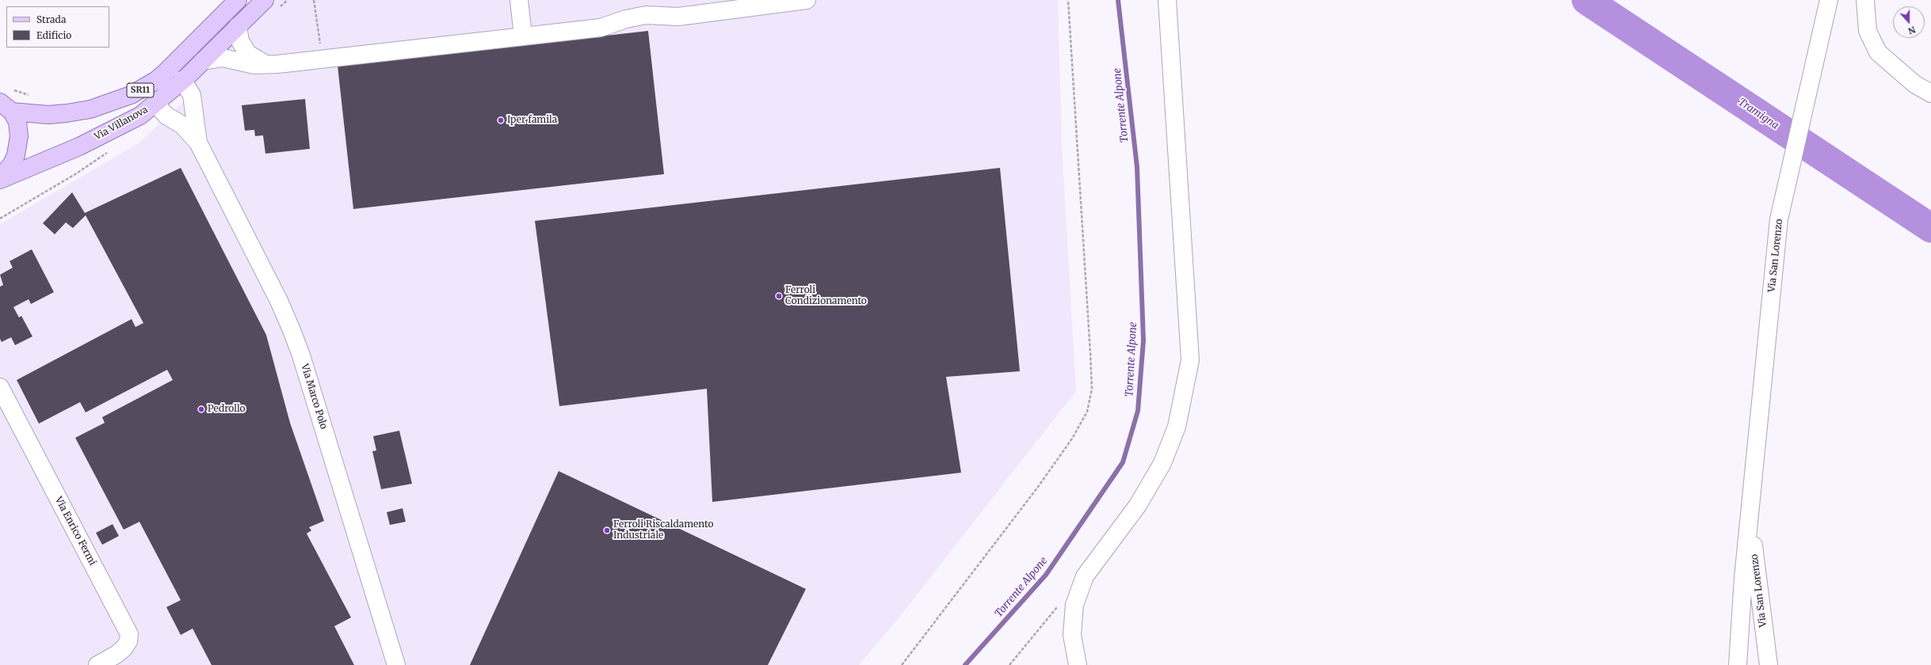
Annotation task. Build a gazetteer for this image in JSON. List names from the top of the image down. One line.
{"streets":{"main road":["SR11","Via Villanova"],"street":["Via San Lorenzo","Via Marco Polo","Via Enrico Fermi"]},"crossings":[["Via Villanova","Via Marco Polo"]],"water":["Torrente Alpone","Tramigna"],"places":["Iper famila","Ferroli Condizionamento","Pedrollo","Ferroli Riscaldamento Industriale"],"legend":["Strada","Edificio"],"north":"bottom"}
